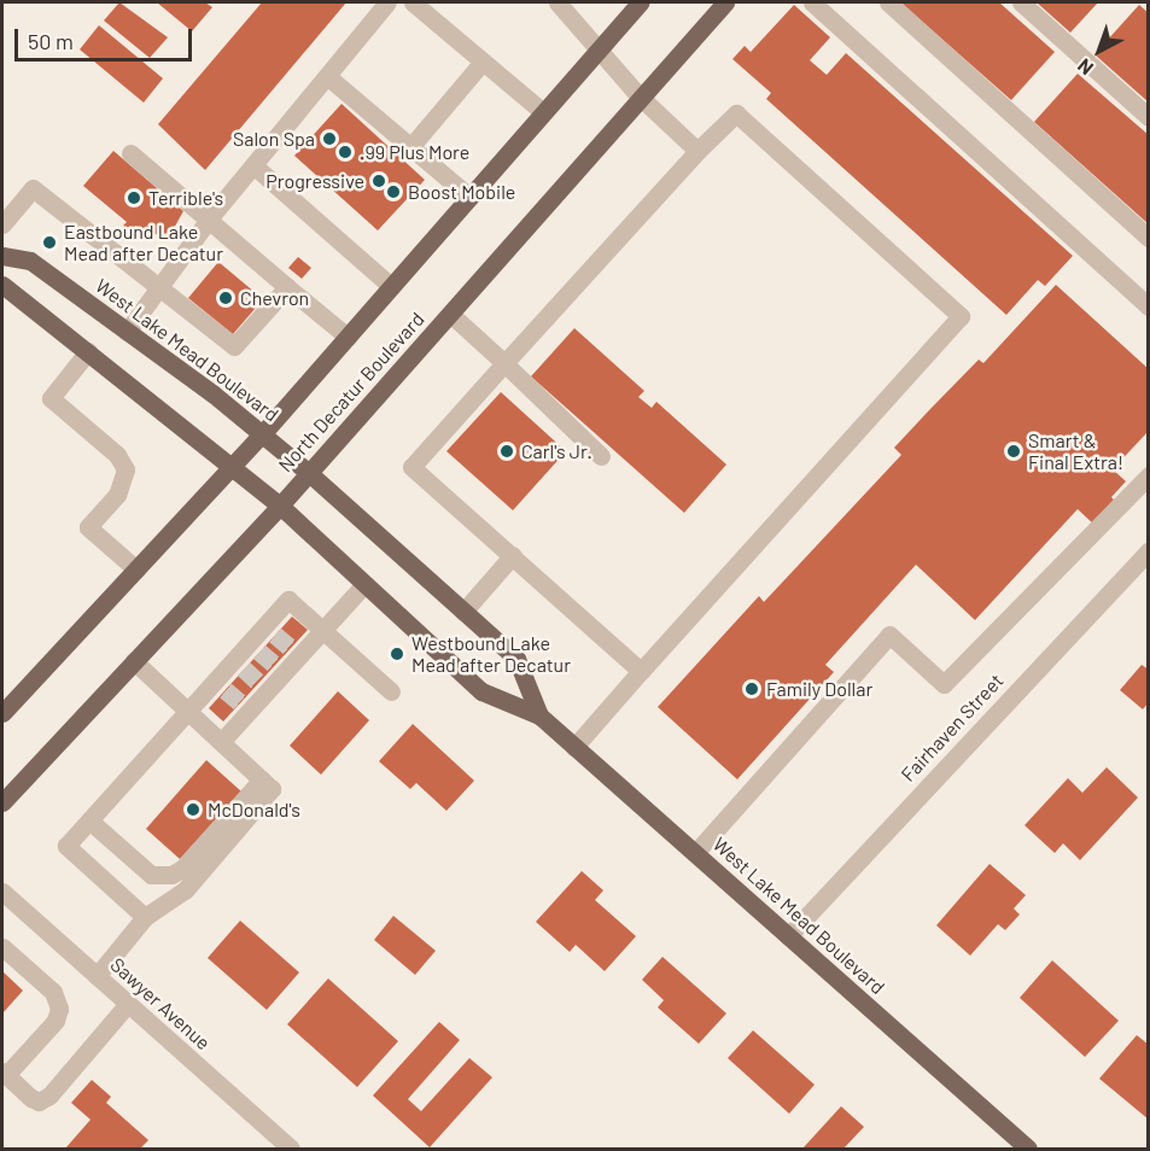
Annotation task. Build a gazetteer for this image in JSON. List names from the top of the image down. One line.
{"streets":{"main road":["West Lake Mead Boulevard","North Decatur Boulevard"],"street":["Fairhaven Street","Sawyer Avenue"]},"crossings":[["West Lake Mead Boulevard","North Decatur Boulevard"],["West Lake Mead Boulevard","Fairhaven Street"]],"places":["Salon Spa",".99 Plus More","Progressive","Boost Mobile","Terrible's","Eastbound Lake Mead after Decatur","Chevron","Carl's Jr.","Smart & Final Extra!","Westbound Lake Mead after Decatur","Family Dollar","McDonald's"],"scale_bar":"50 m","north":"bottom left"}
